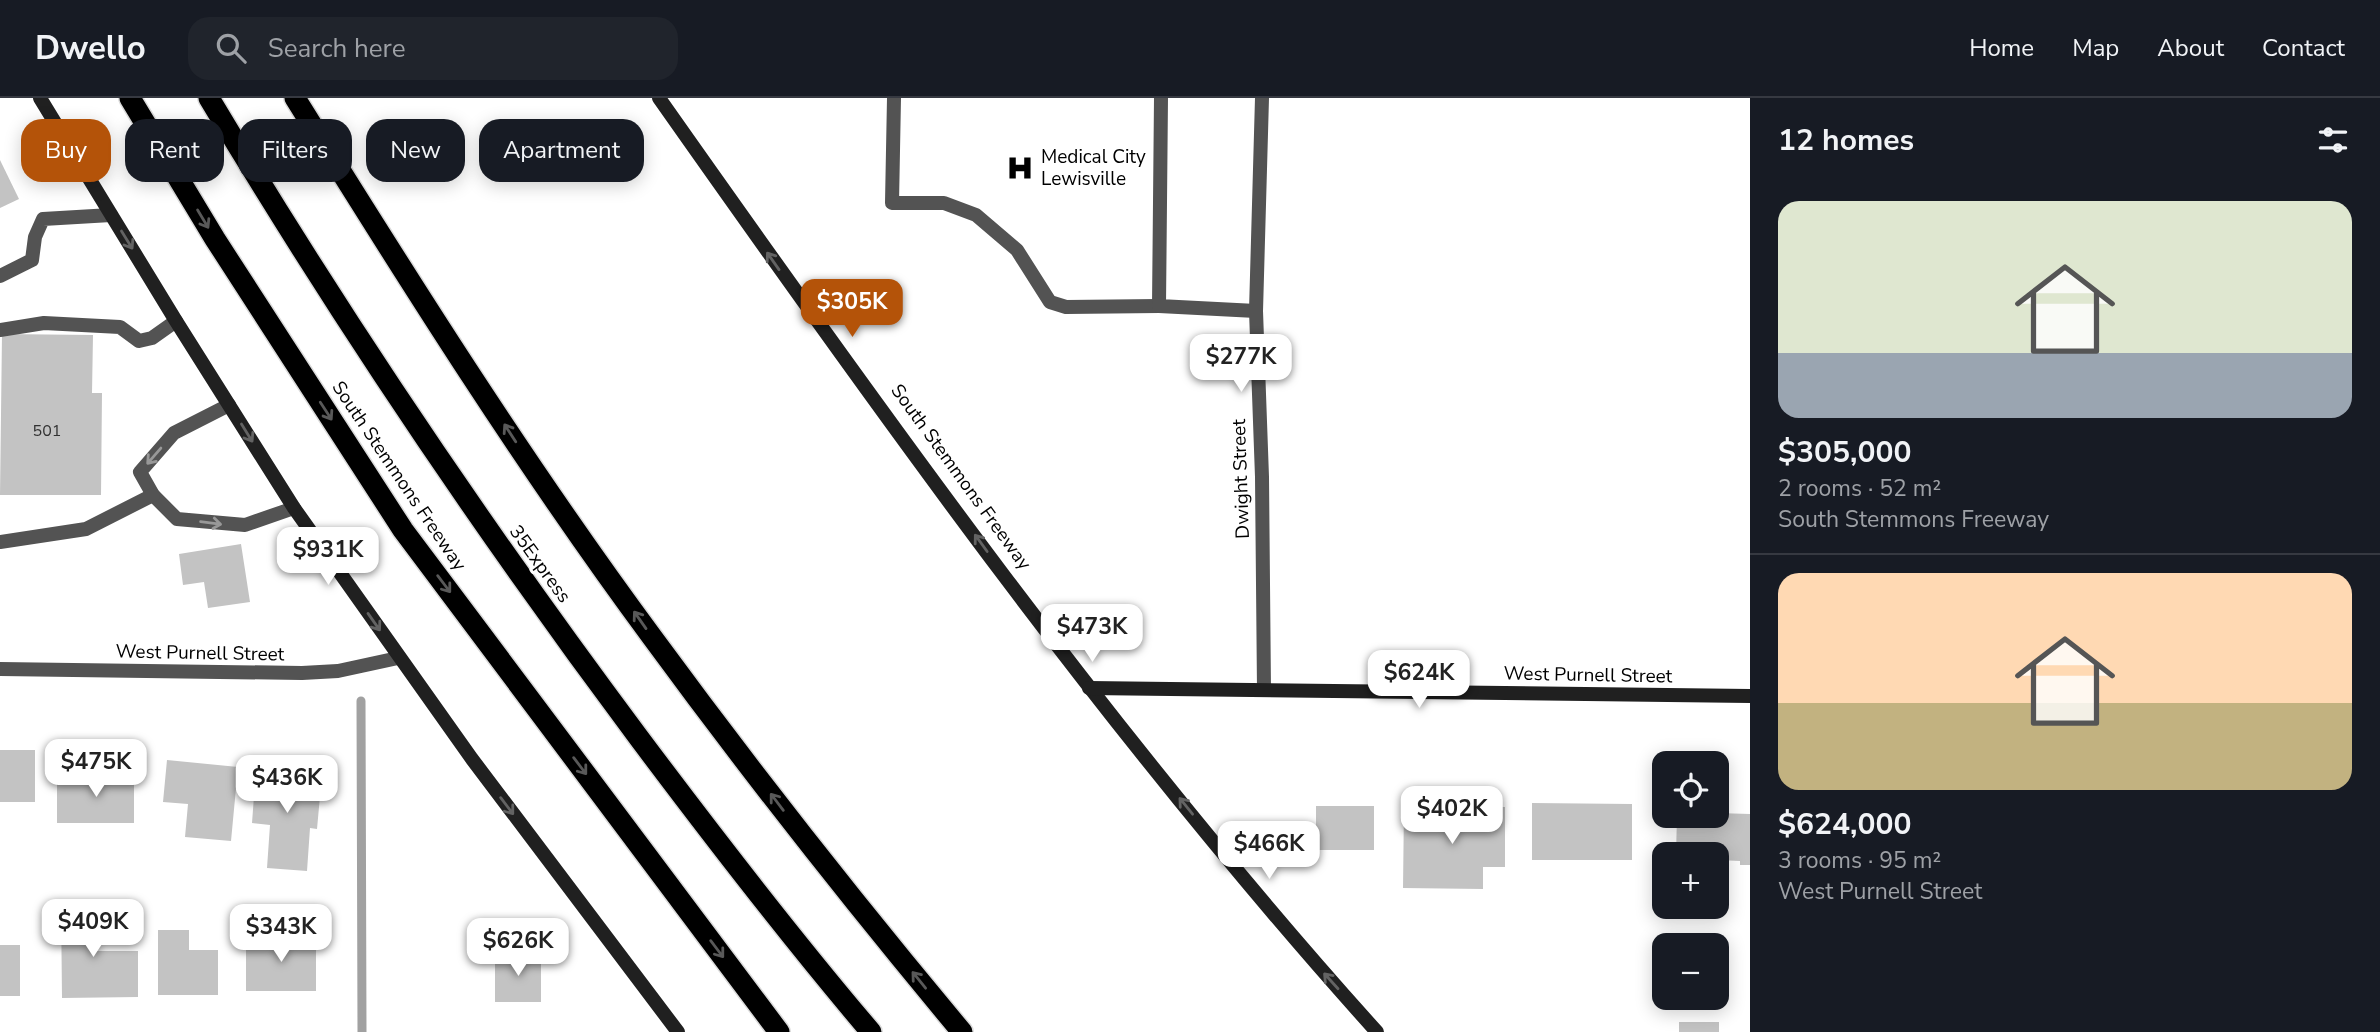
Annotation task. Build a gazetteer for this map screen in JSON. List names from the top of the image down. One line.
{"streets":{"highway":["South Stemmons Freeway","35Express"],"main road":["West Purnell Street"],"street":["Dwight Street"]},"crossings":[["South Stemmons Freeway","West Purnell Street"],["Dwight Street","West Purnell Street"]],"places":{"hospital":["Medical City Lewisville"]},"house_numbers":["501"],"page":{"header":"Dwello","search":"Search here","nav":["Home","Map","About","Contact"],"heading":"12 homes","chip":["Buy","Rent","Filters","New","Apartment"],"list":[{"name":"$305,000","note":"2 rooms · 52 m² · South Stemmons Freeway"},{"name":"$624,000","note":"3 rooms · 95 m² · West Purnell Street"}],"price":["$305K","$277K","$931K","$473K","$624K","$475K","$436K","$402K","$466K","$409K","$343K","$626K"],"map_buttons":["+","−"]}}
